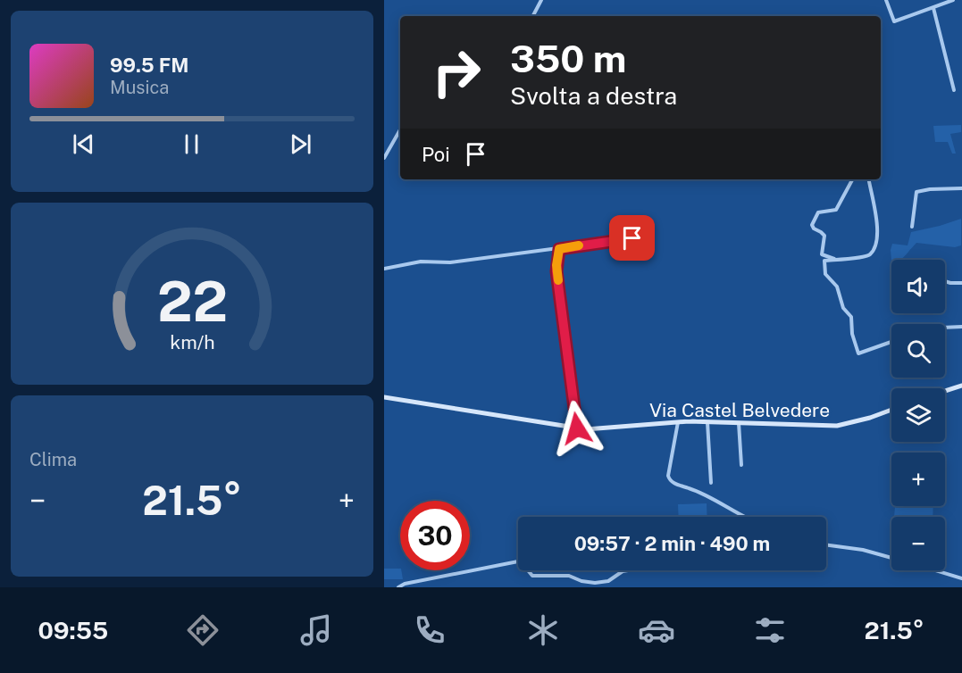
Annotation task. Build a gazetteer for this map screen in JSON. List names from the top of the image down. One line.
{"streets":{"street":["Via Castel Belvedere"]},"page":{"turn":["350 m","Svolta a destra"],"song":["99.5 FM","Musica"],"then":"Poi","map_buttons":["+","−"],"tile":"Clima","heat":["−","21.5°","+"],"limit":"30","trip":"09:57 · 2 min · 490 m","tabs":["09:55","21.5°"],"gauge":["22","km/h"]}}
